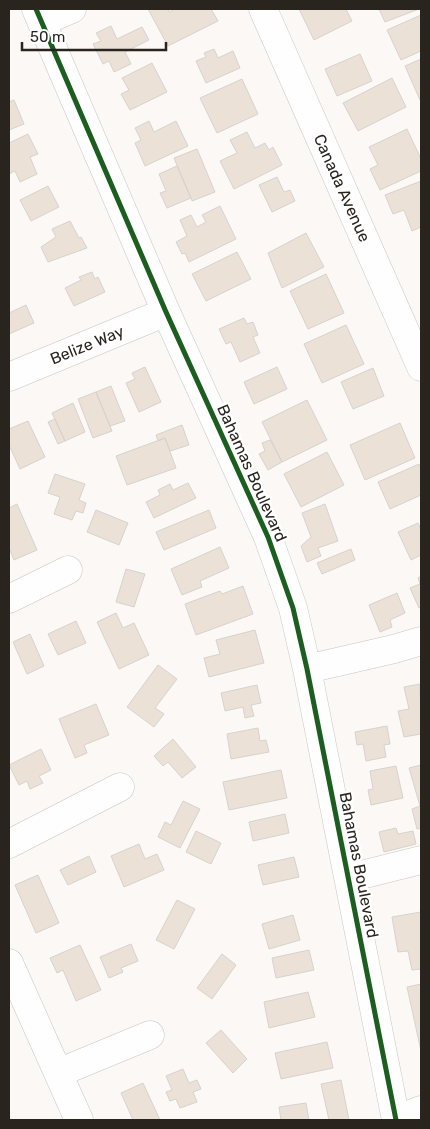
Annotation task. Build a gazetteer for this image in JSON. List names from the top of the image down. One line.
{"streets":{"street":["Canada Avenue","Belize Way","Bahamas Boulevard"]},"crossings":[["Belize Way","Bahamas Boulevard"]],"scale_bar":"50 m"}
